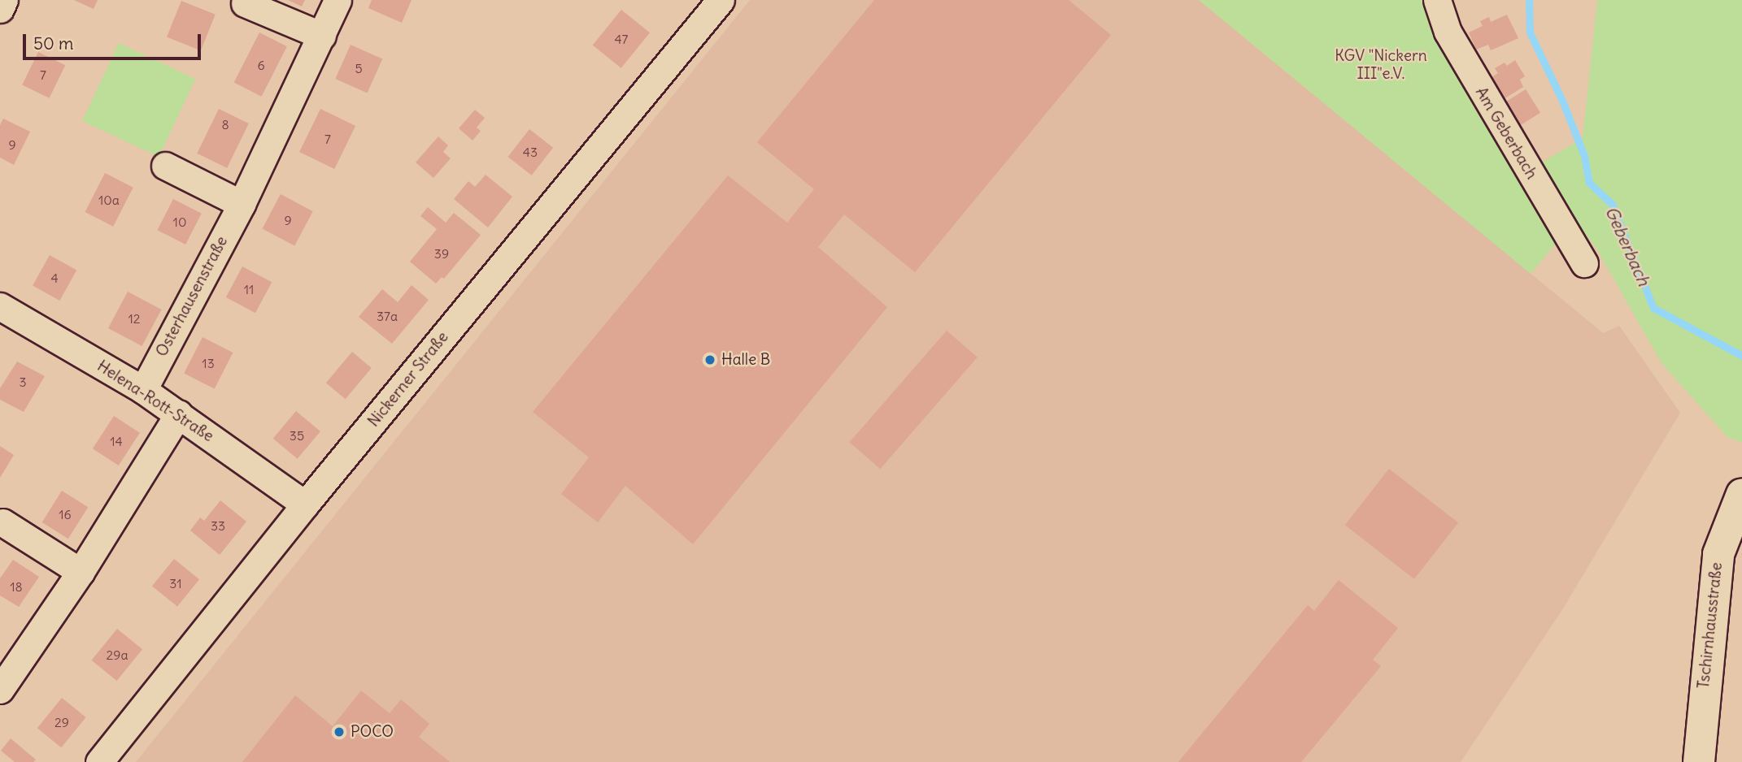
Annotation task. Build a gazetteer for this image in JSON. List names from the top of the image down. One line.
{"streets":{"main road":["Tschirnhausstraße"],"street":["Am Geberbach","Osterhausenstraße","Nickerner Straße","Helena-Rott-Straße"]},"crossings":[["Osterhausenstraße","Helena-Rott-Straße"],["Nickerner Straße","Helena-Rott-Straße"]],"water":["Geberbach"],"parks":["KGV \"Nickern III\"e.V."],"places":["Halle B","POCO"],"house_numbers":["47","6","5","7","8","7","9","43","10a","9","10","39","4","11","37a","12","13","3","35","14","16","33","31","18","29a","29"],"scale_bar":"50 m"}
